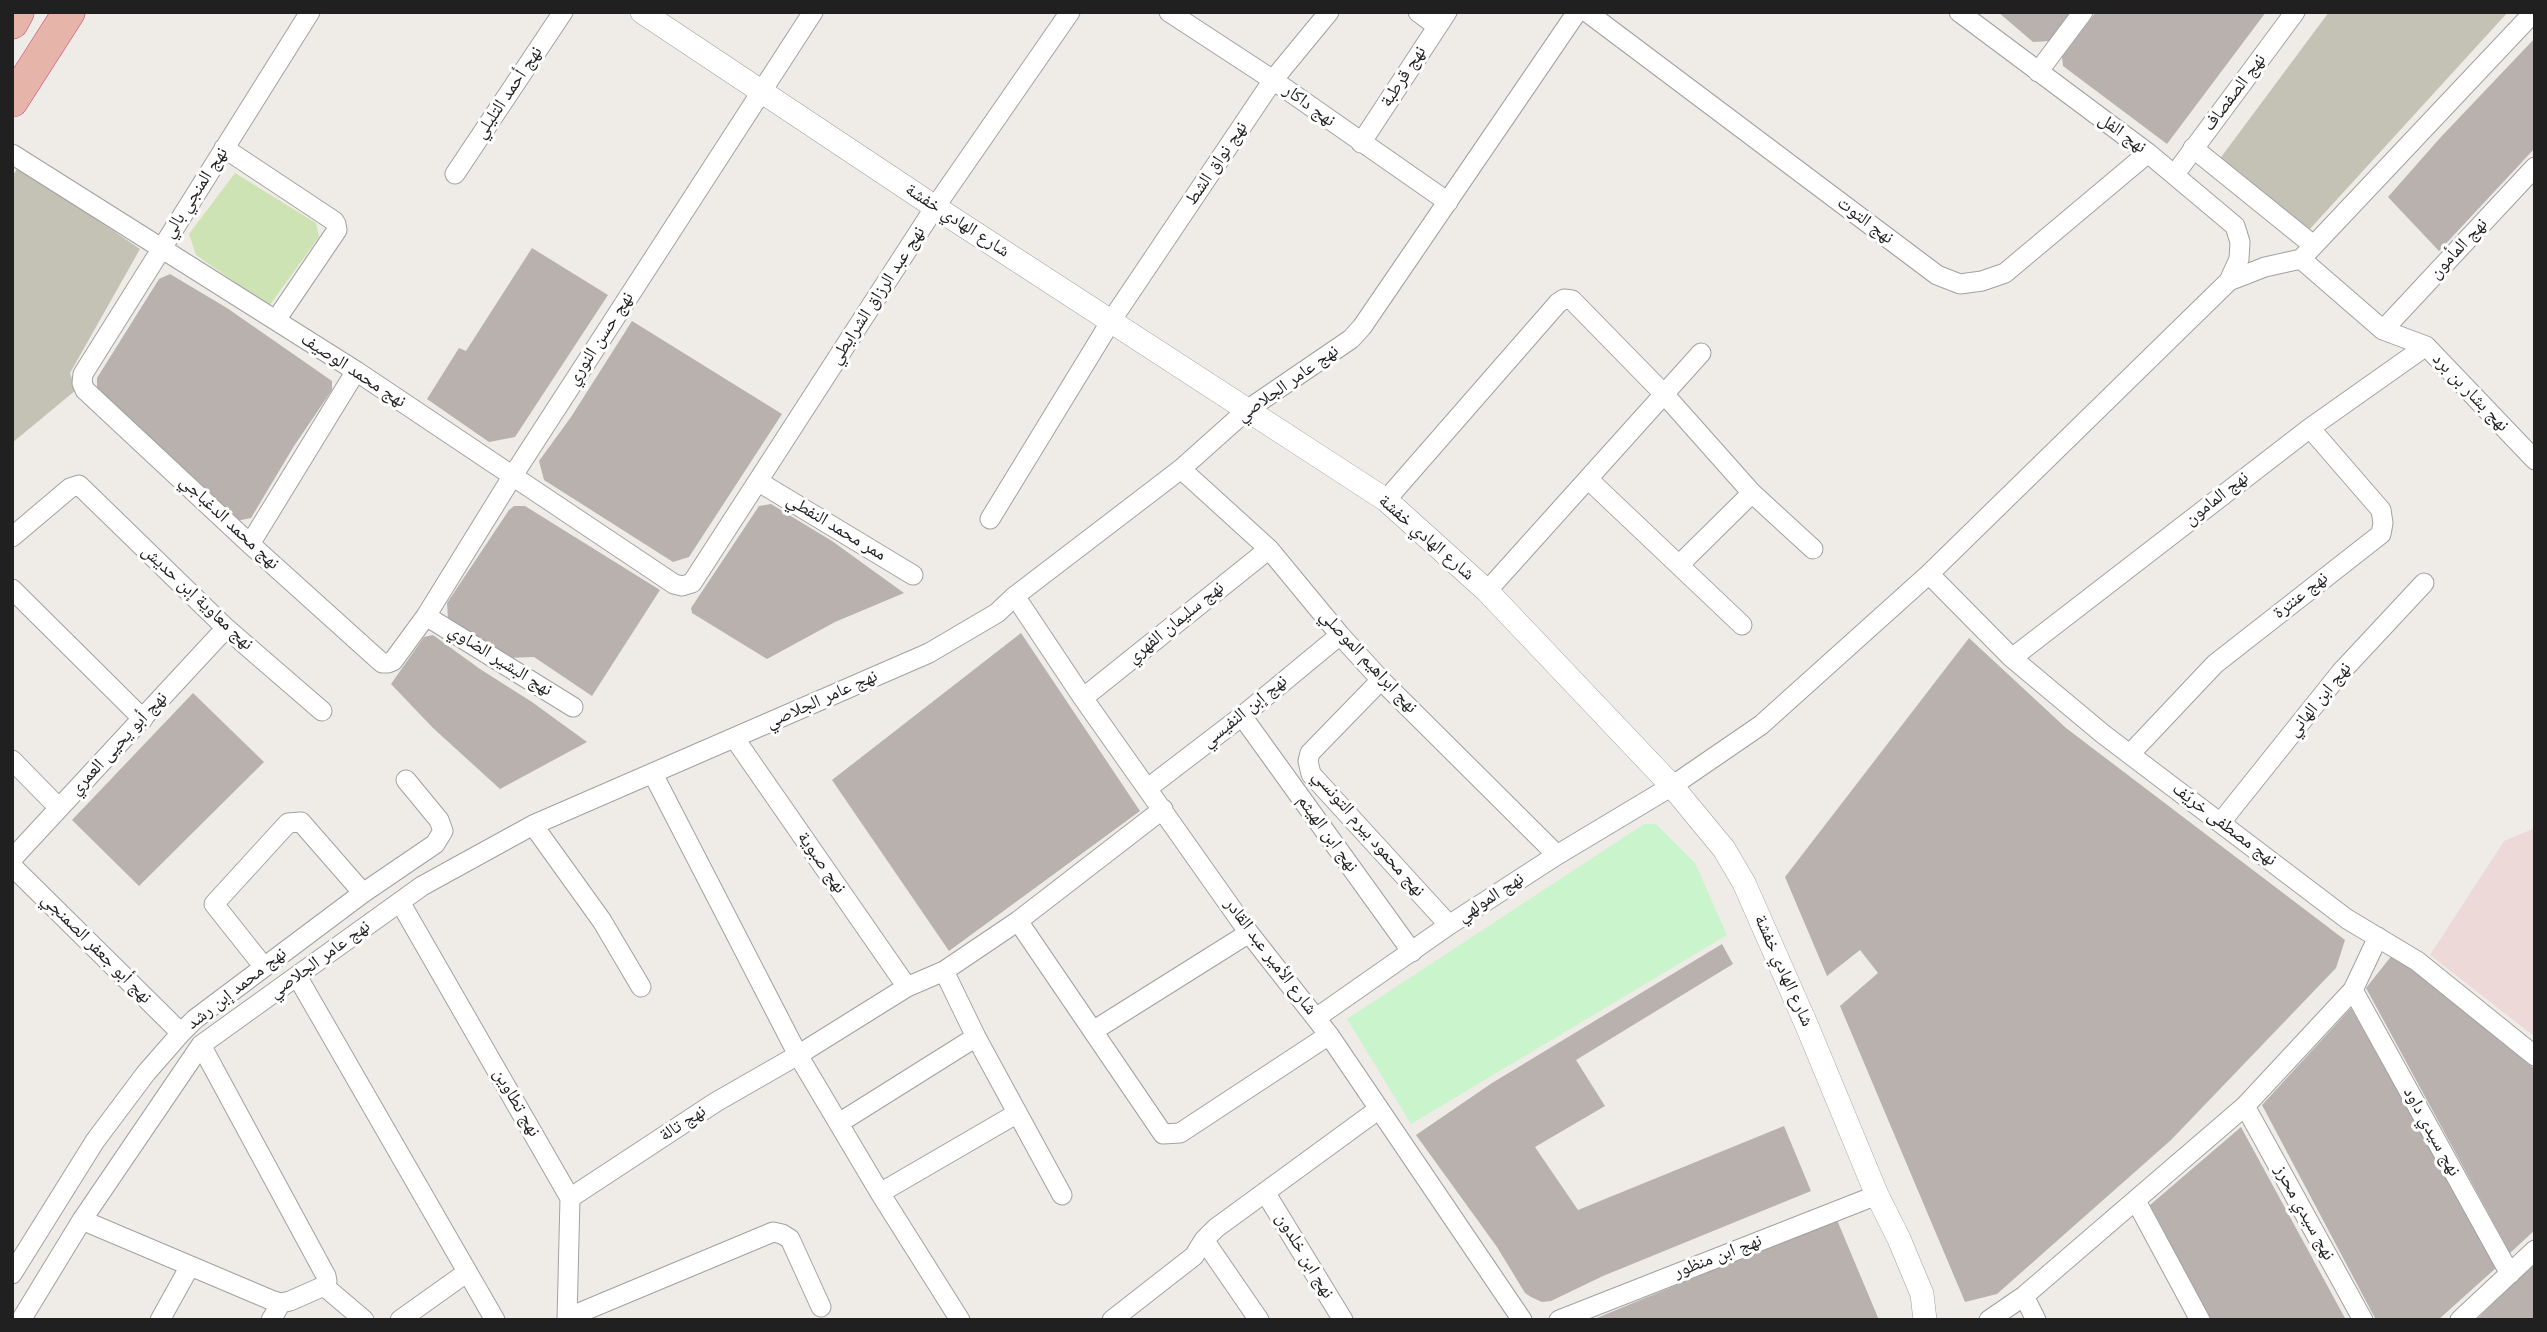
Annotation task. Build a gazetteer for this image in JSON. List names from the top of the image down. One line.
{"streets":{"street":["نهج قرطبة","نهج أحمد التليلي","نهج الصفصاف","نهج داكار","نهج الفل","نهج نواق الشط","نهج المنجي بالي","شارع الهادي خفشة","نهج التوت","نهج المأمون","نهج عبد الرزاق الشرايطي","نهج حسن النوري","نهج محمد الوصيف","نهج عامر الجلاصي","نهج بشار بن برد","نهج المامون","نهج محمد الدغباجي","ممر محمد النفطي","نهج عنترة","نهج معاوية إبن حديش","نهج سليمان الفهري","نهج البشير الضاوي","نهج ابراهيم الموصلي","نهج ابن الهاني","نهج إبن النفيسي","نهج أبو يحيى العمري","نهج مصطفى خريّف","نهج ابن الهيثم","نهج محمود بيرم التونسي","نهج صبوية","نهج المولهي","نهج أبو جعفر الصمنجي","شارع الأمير عبد القادر","نهج محمد إبن رشد","نهج تطاوين","نهج تالة","نهج سيدي داود","نهج سيدي محرز","نهج ابن خلدون","نهج ابن منظور"]},"crossings":[["نهج قرطبة","نهج داكار"],["نهج الصفصاف","نهج الفل"],["نهج الصفصاف","نهج بشار بن برد"],["نهج داكار","نهج نواق الشط"],["نهج داكار","نهج عامر الجلاصي"],["نهج الفل","نهج التوت"],["نهج الفل","نهج المولهي"],["نهج نواق الشط","شارع الهادي خفشة"],["نهج المنجي بالي","نهج محمد الوصيف"],["نهج المنجي بالي","نهج محمد الدغباجي"],["شارع الهادي خفشة","نهج عبد الرزاق الشرايطي"],["شارع الهادي خفشة","نهج حسن النوري"],["شارع الهادي خفشة","نهج عامر الجلاصي"],["شارع الهادي خفشة","نهج المولهي"],["شارع الهادي خفشة","نهج ابن منظور"],["نهج المأمون","نهج بشار بن برد"],["نهج عبد الرزاق الشرايطي","نهج محمد الوصيف"],["نهج عبد الرزاق الشرايطي","ممر محمد النفطي"],["نهج حسن النوري","نهج محمد الوصيف"],["نهج حسن النوري","نهج محمد الدغباجي"],["نهج حسن النوري","نهج البشير الضاوي"],["نهج عامر الجلاصي","نهج ابراهيم الموصلي"],["نهج عامر الجلاصي","نهج صبوية"],["نهج عامر الجلاصي","شارع الأمير عبد القادر"],["نهج عامر الجلاصي","نهج تطاوين"],["نهج بشار بن برد","نهج المامون"],["نهج المامون","نهج عنترة"],["نهج المامون","نهج مصطفى خريّف"],["نهج عنترة","نهج مصطفى خريّف"],["نهج معاوية إبن حديش","نهج أبو يحيى العمري"],["نهج سليمان الفهري","نهج ابراهيم الموصلي"],["نهج سليمان الفهري","شارع الأمير عبد القادر"],["نهج ابراهيم الموصلي","نهج إبن النفيسي"],["نهج ابراهيم الموصلي","نهج محمود بيرم التونسي"],["نهج ابراهيم الموصلي","نهج المولهي"],["نهج ابن الهاني","نهج مصطفى خريّف"],["نهج إبن النفيسي","نهج ابن الهيثم"],["نهج إبن النفيسي","شارع الأمير عبد القادر"],["نهج مصطفى خريّف","نهج المولهي"],["نهج ابن الهيثم","نهج المولهي"],["نهج محمود بيرم التونسي","نهج المولهي"],["نهج صبوية","نهج تالة"],["نهج المولهي","شارع الأمير عبد القادر"],["نهج أبو جعفر الصمنجي","نهج محمد إبن رشد"],["شارع الأمير عبد القادر","نهج تالة"],["نهج تطاوين","نهج تالة"]]}
